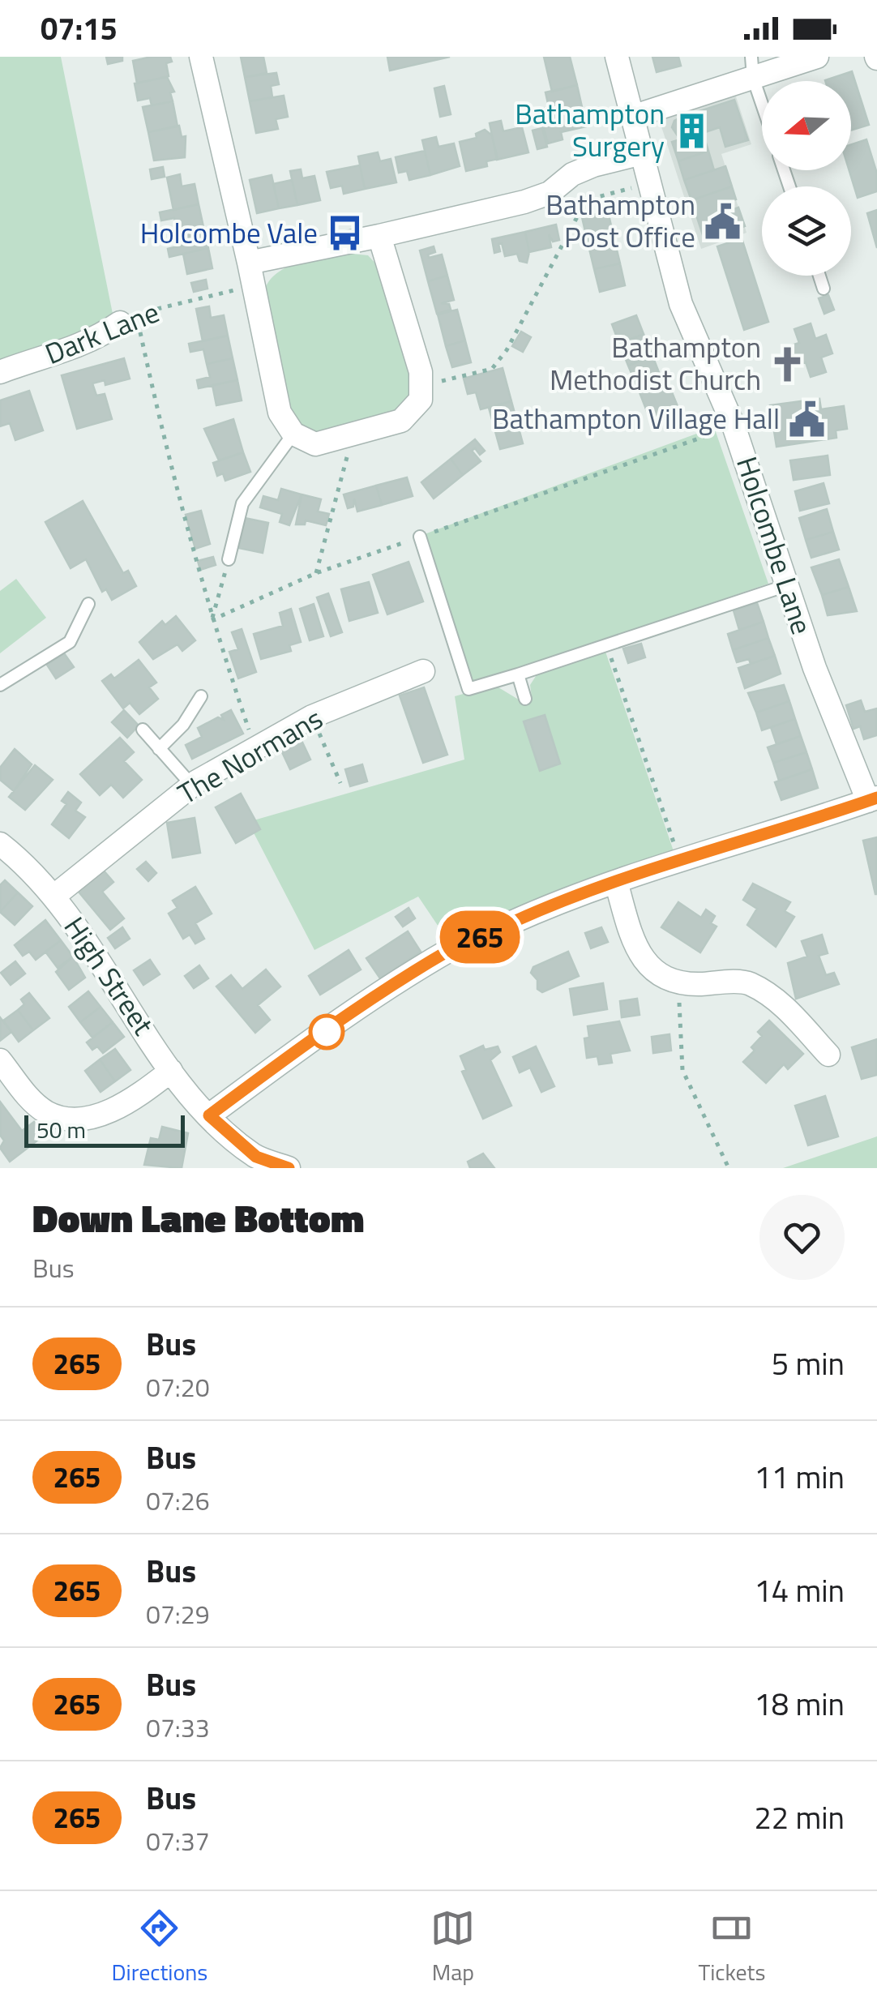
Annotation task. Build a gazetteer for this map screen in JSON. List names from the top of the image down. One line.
{"streets":{"street":["Dark Lane","Holcombe Lane","The Normans","High Street"]},"crossings":[["The Normans","High Street"]],"places":{"building":["Bathampton Surgery"],"public building":["Bathampton Post Office","Bathampton Village Hall"],"bus stop":["Holcombe Vale"],"church":["Bathampton Methodist Church"]},"lines":["bus line 265"],"scale_bar":"50 m","north":"left","page":{"status":"07:15","on_map":"265","scale":"50 m","heading":["Down Lane Bottom","Bus"],"list":[{"mark":"265","name":"Bus","note":"07:20","value":"5 min"},{"mark":"265","name":"Bus","note":"07:26","value":"11 min"},{"mark":"265","name":"Bus","note":"07:29","value":"14 min"},{"mark":"265","name":"Bus","note":"07:33","value":"18 min"},{"mark":"265","name":"Bus","note":"07:37","value":"22 min"}],"tabs":["Directions","Map","Tickets"]}}
